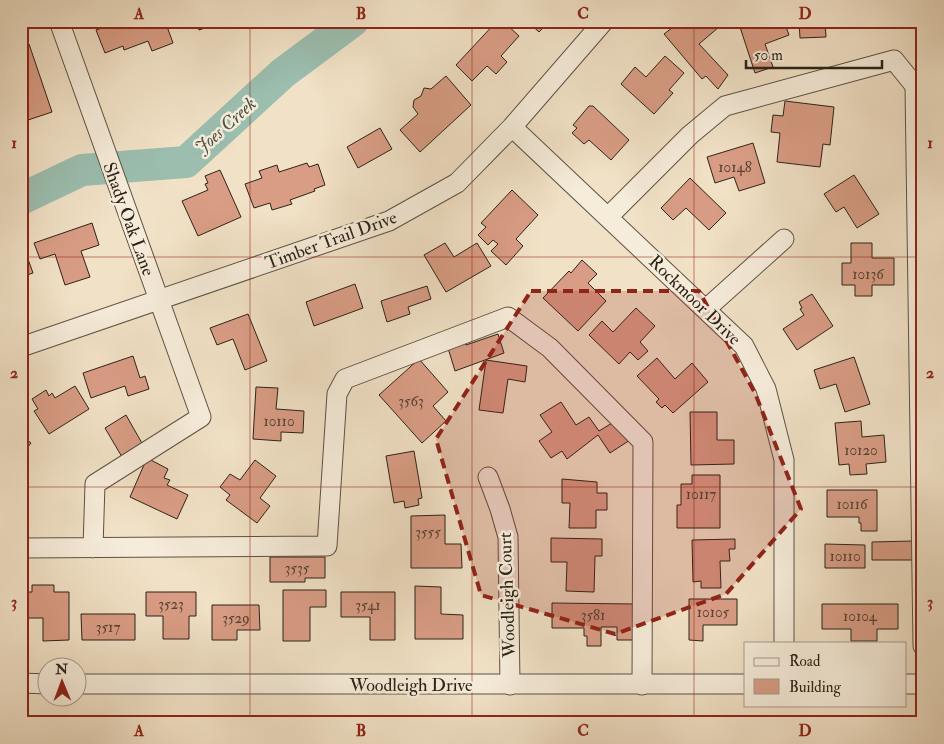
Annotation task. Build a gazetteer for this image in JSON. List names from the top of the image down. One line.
{"streets":{"street":["Shady Oak Lane","Timber Trail Drive","Rockmoor Drive","Woodleigh Court","Woodleigh Drive"]},"crossings":[["Shady Oak Lane","Timber Trail Drive"],["Timber Trail Drive","Rockmoor Drive"],["Woodleigh Court","Woodleigh Drive"]],"water":["Joes Creek"],"house_numbers":["10148","10136","3563","10110","10120","10117","10116","3555","10110","3535","3523","3541","10105","3581","10104","3529","3517"],"legend":["Road","Building"],"scale_bar":"50 m","north":"top","grid":{"columns":["A","B","C","D"],"rows":["1","2","3"]}}
